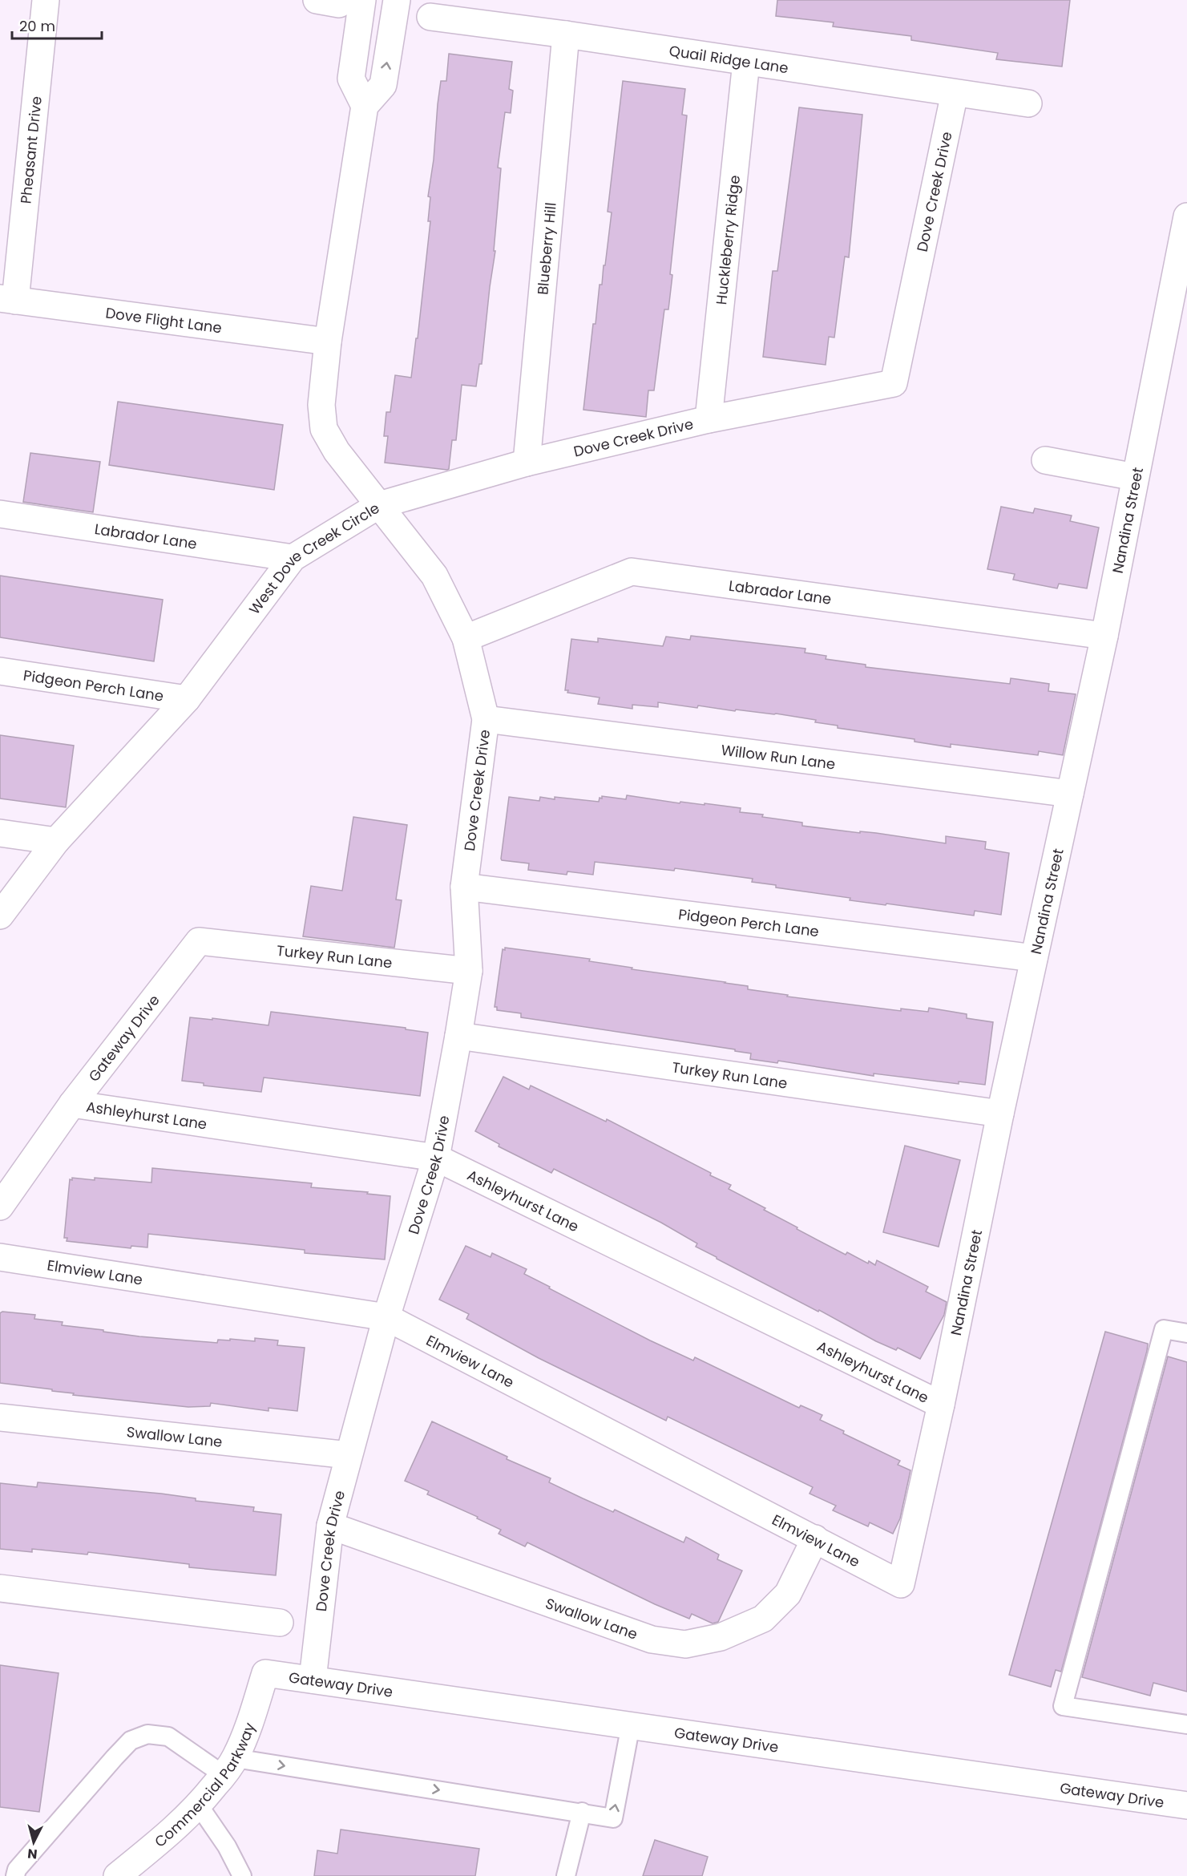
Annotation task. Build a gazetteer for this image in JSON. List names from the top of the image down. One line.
{"streets":{"street":["Quail Ridge Lane","Pheasant Drive","Dove Creek Drive","Huckleberry Ridge","Blueberry Hill","Dove Flight Lane","Nandina Street","Labrador Lane","West Dove Creek Circle","Pidgeon Perch Lane","Willow Run Lane","Turkey Run Lane","Gateway Drive","Ashleyhurst Lane","Elmview Lane","Swallow Lane","Commercial Parkway"]},"crossings":[["Quail Ridge Lane","Dove Creek Drive"],["Quail Ridge Lane","Huckleberry Ridge"],["Quail Ridge Lane","Blueberry Hill"],["Pheasant Drive","Dove Flight Lane"],["Dove Creek Drive","Huckleberry Ridge"],["Dove Creek Drive","Blueberry Hill"],["Dove Creek Drive","Labrador Lane"],["Dove Creek Drive","West Dove Creek Circle"],["Dove Creek Drive","Pidgeon Perch Lane"],["Dove Creek Drive","Willow Run Lane"],["Dove Creek Drive","Turkey Run Lane"],["Dove Creek Drive","Gateway Drive"],["Dove Creek Drive","Ashleyhurst Lane"],["Dove Creek Drive","Elmview Lane"],["Dove Creek Drive","Swallow Lane"],["Dove Flight Lane","West Dove Creek Circle"],["Nandina Street","Labrador Lane"],["Nandina Street","Pidgeon Perch Lane"],["Nandina Street","Willow Run Lane"],["Nandina Street","Turkey Run Lane"],["Nandina Street","Ashleyhurst Lane"],["Nandina Street","Elmview Lane"],["Labrador Lane","West Dove Creek Circle"],["West Dove Creek Circle","Pidgeon Perch Lane"],["Turkey Run Lane","Gateway Drive"],["Gateway Drive","Ashleyhurst Lane"],["Gateway Drive","Commercial Parkway"],["Elmview Lane","Swallow Lane"]],"scale_bar":"20 m","north":"bottom"}
